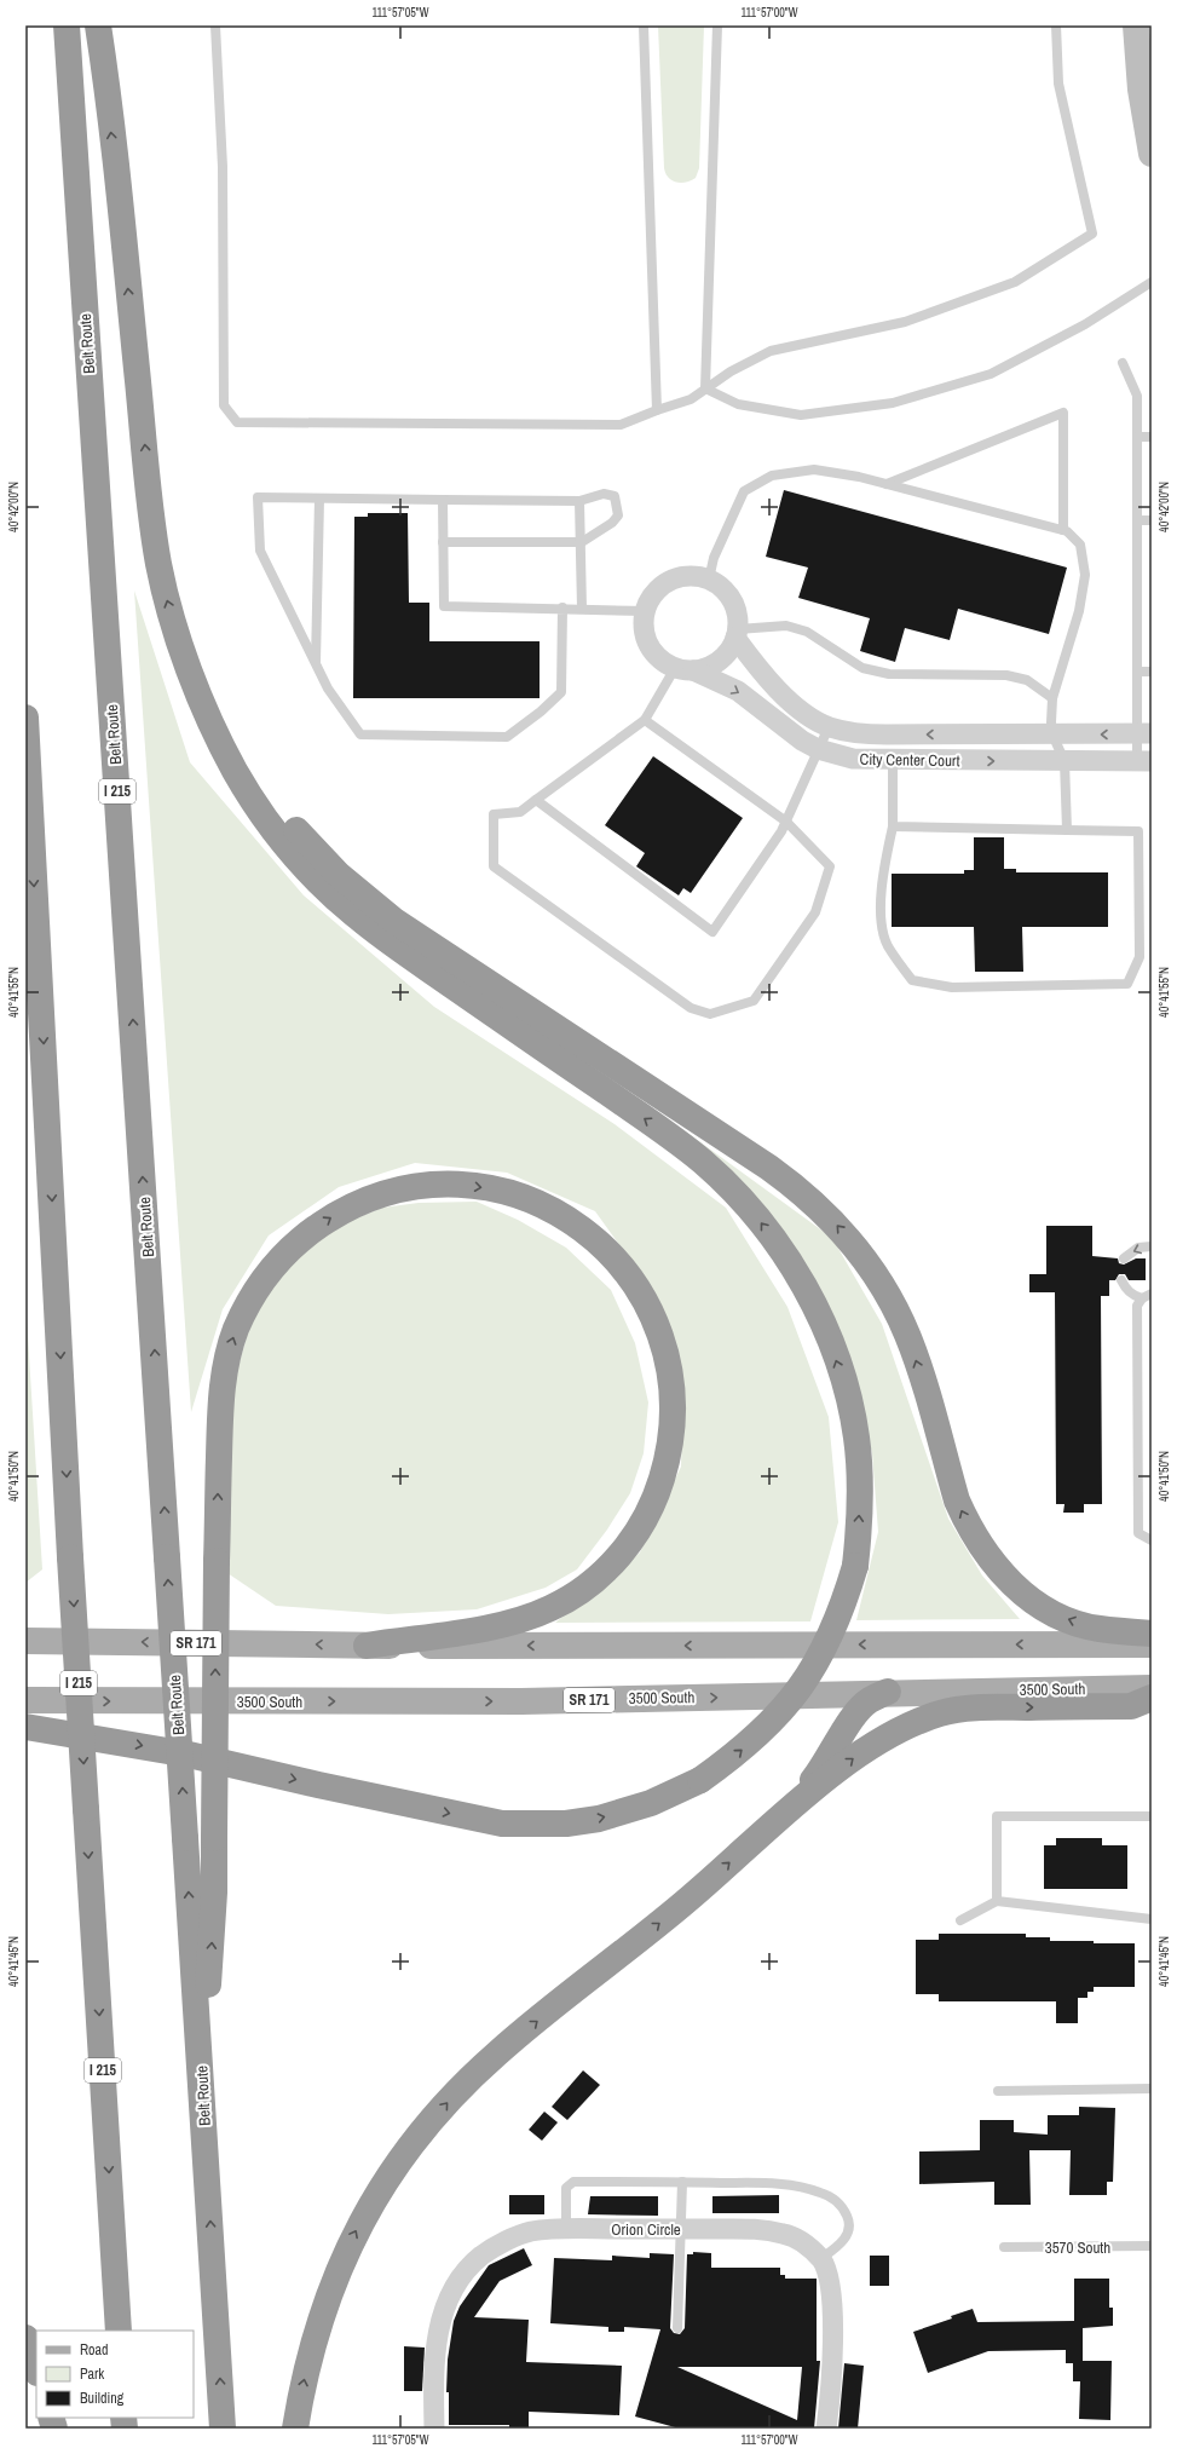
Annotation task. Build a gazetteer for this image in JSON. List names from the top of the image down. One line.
{"streets":{"highway":["Belt Route","I 215"],"main road":["SR 171","3500 South"],"street":["City Center Court","Orion Circle"],"lane":["3570 South"]},"legend":["Road","Park","Building"],"coordinates":["111°57'05\"W","111°57'00\"W","40°42'00\"N","40°41'55\"N","40°41'50\"N","40°41'45\"N"]}
